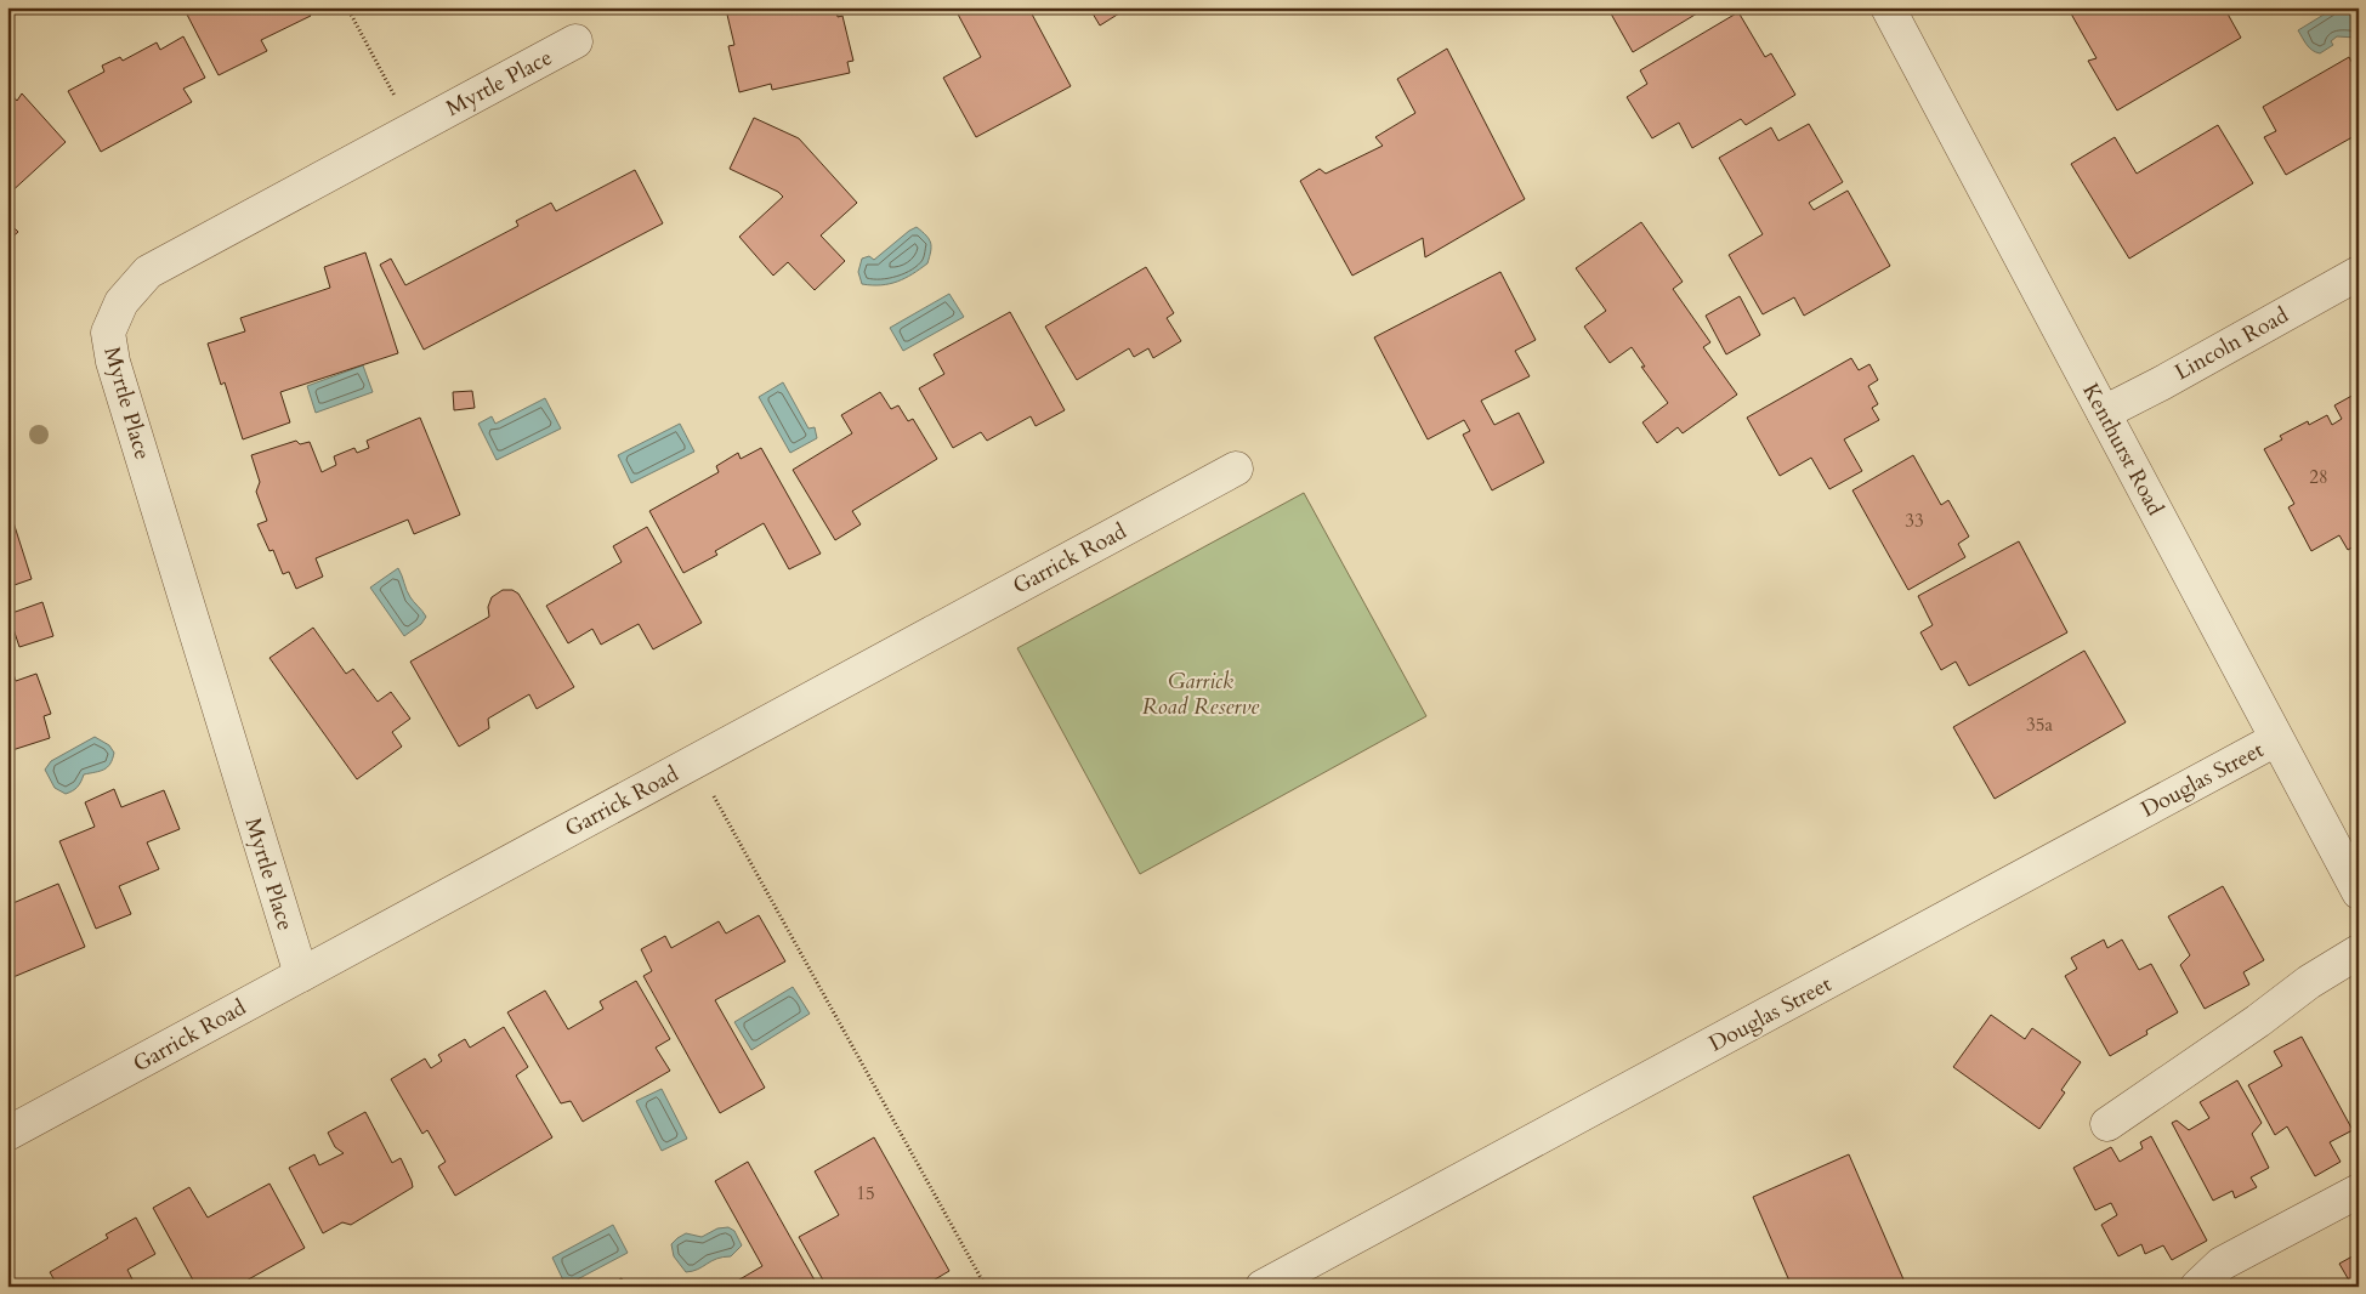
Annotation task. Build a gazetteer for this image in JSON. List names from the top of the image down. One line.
{"streets":{"street":["Myrtle Place","Lincoln Road","Kenthurst Road","Garrick Road","Douglas Street"]},"crossings":[["Myrtle Place","Garrick Road"],["Lincoln Road","Kenthurst Road"],["Kenthurst Road","Douglas Street"]],"parks":["Garrick Road Reserve"],"house_numbers":["28","33","35a","15"]}
